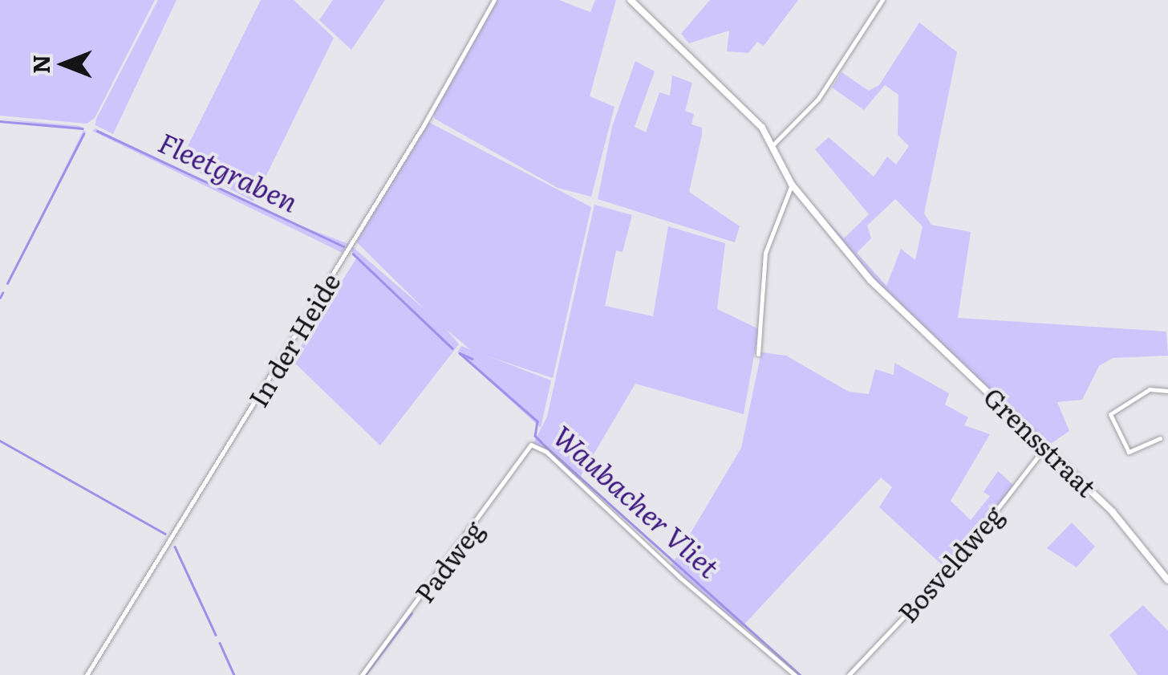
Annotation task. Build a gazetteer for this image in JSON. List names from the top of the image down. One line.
{"streets":{"main road":["Grensstraat"],"street":["In der Heide","Padweg","Bosveldweg"]},"crossings":[["Grensstraat","Bosveldweg"]],"water":["Fleetgraben","Waubacher Vliet"],"north":"left"}
